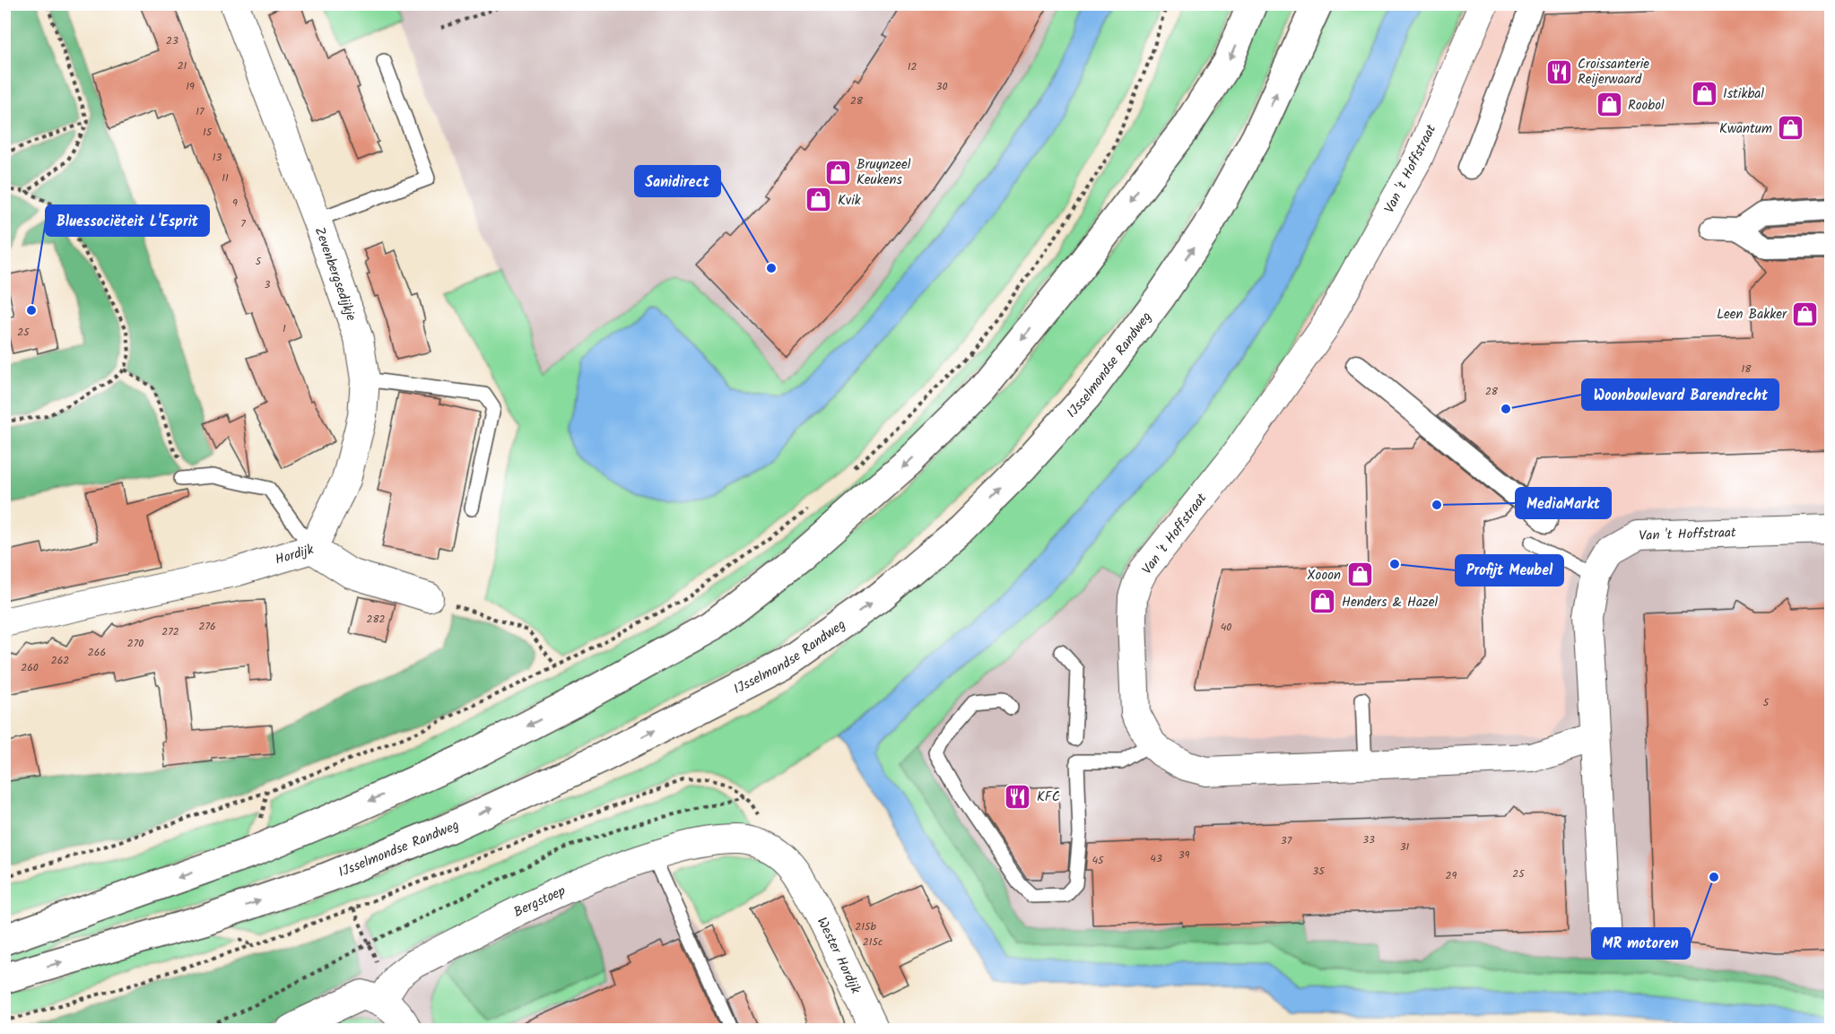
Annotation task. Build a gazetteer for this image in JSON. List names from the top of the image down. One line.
{"streets":{"main road":["IJsselmondse Randweg"],"street":["Van 't Hoffstraat","Zevenbergsedijkje","Hordijk","Bergstoep","Wester Hordijk"]},"crossings":[["Zevenbergsedijkje","Hordijk"],["Bergstoep","Wester Hordijk"]],"places":{"restaurant":["Croissanterie Reijerwaard","KFC"],"shop":["Istikbal","Roobol","Kwantum","Bruynzeel Keukens","Kvik","Leen Bakker","Xooon","Henders & Hazel"],"other":["Sanidirect","Bluessociëteit L'Esprit","Woonboulevard Barendrecht","MediaMarkt","Profijt Meubel","MR motoren"]},"house_numbers":["23","21","12","19","30","28","17","15","13","11","9","7","5","3","1","25","18","28","282","276","40","272","270","266","262","260","5","33","37","31","39","43","45","35","25","29","215b","215c"]}
